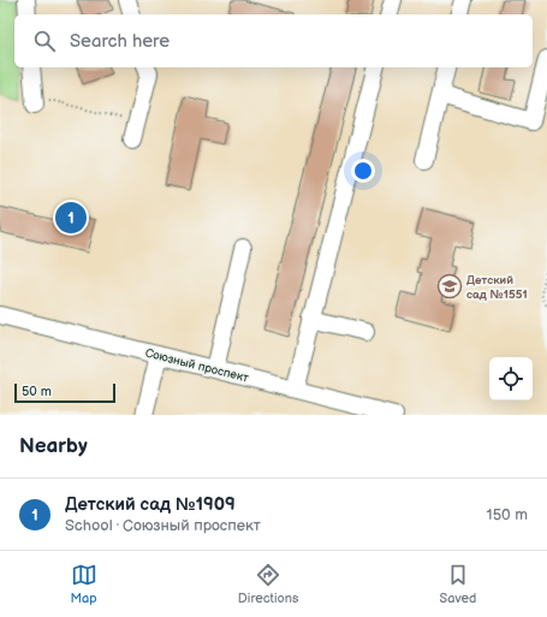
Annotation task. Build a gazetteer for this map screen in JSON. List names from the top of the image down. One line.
{"streets":{"street":["Союзный проспект"]},"places":{"school or university":["Детский сад №1551"]},"scale_bar":"50 m","page":{"search":"Search here","pins":"1","scale":"50 m","heading":"Nearby","list":[{"mark":"1","name":"Детский сад №1909","note":"School · Союзный проспект","value":"150 m"}],"nav":["Map","Directions","Saved"]}}
